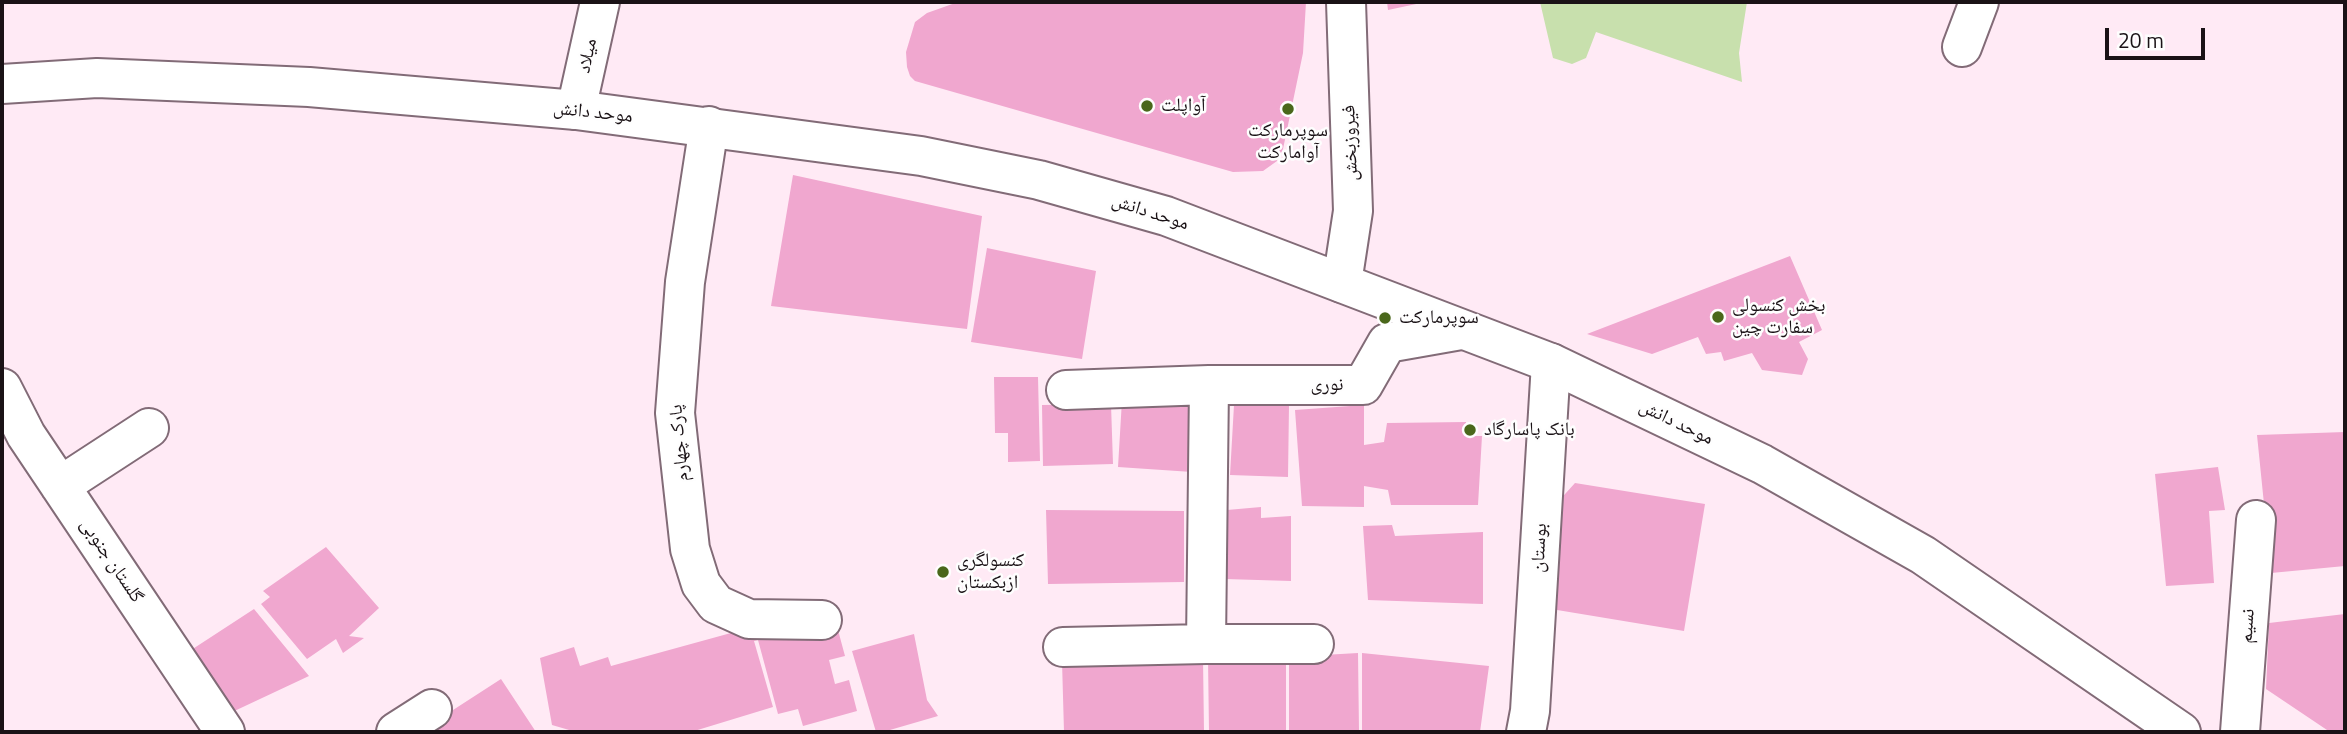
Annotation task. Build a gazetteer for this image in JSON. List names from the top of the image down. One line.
{"streets":{"street":["میلاد","موحد دانش","فیروزبخش","نوری","پارک چهارم","بوستان","گلستان جنوبی","نسیم"]},"crossings":[["میلاد","موحد دانش"],["موحد دانش","فیروزبخش"],["موحد دانش","نوری"],["موحد دانش","پارک چهارم"],["موحد دانش","بوستان"]],"places":["آواپلت","سوپرمارکت آوامارکت","بخش کنسولی سفارت چین","سوپرمارکت","بانک پاسارگاد","کنسولگری ازبکستان"],"scale_bar":"20 m"}
